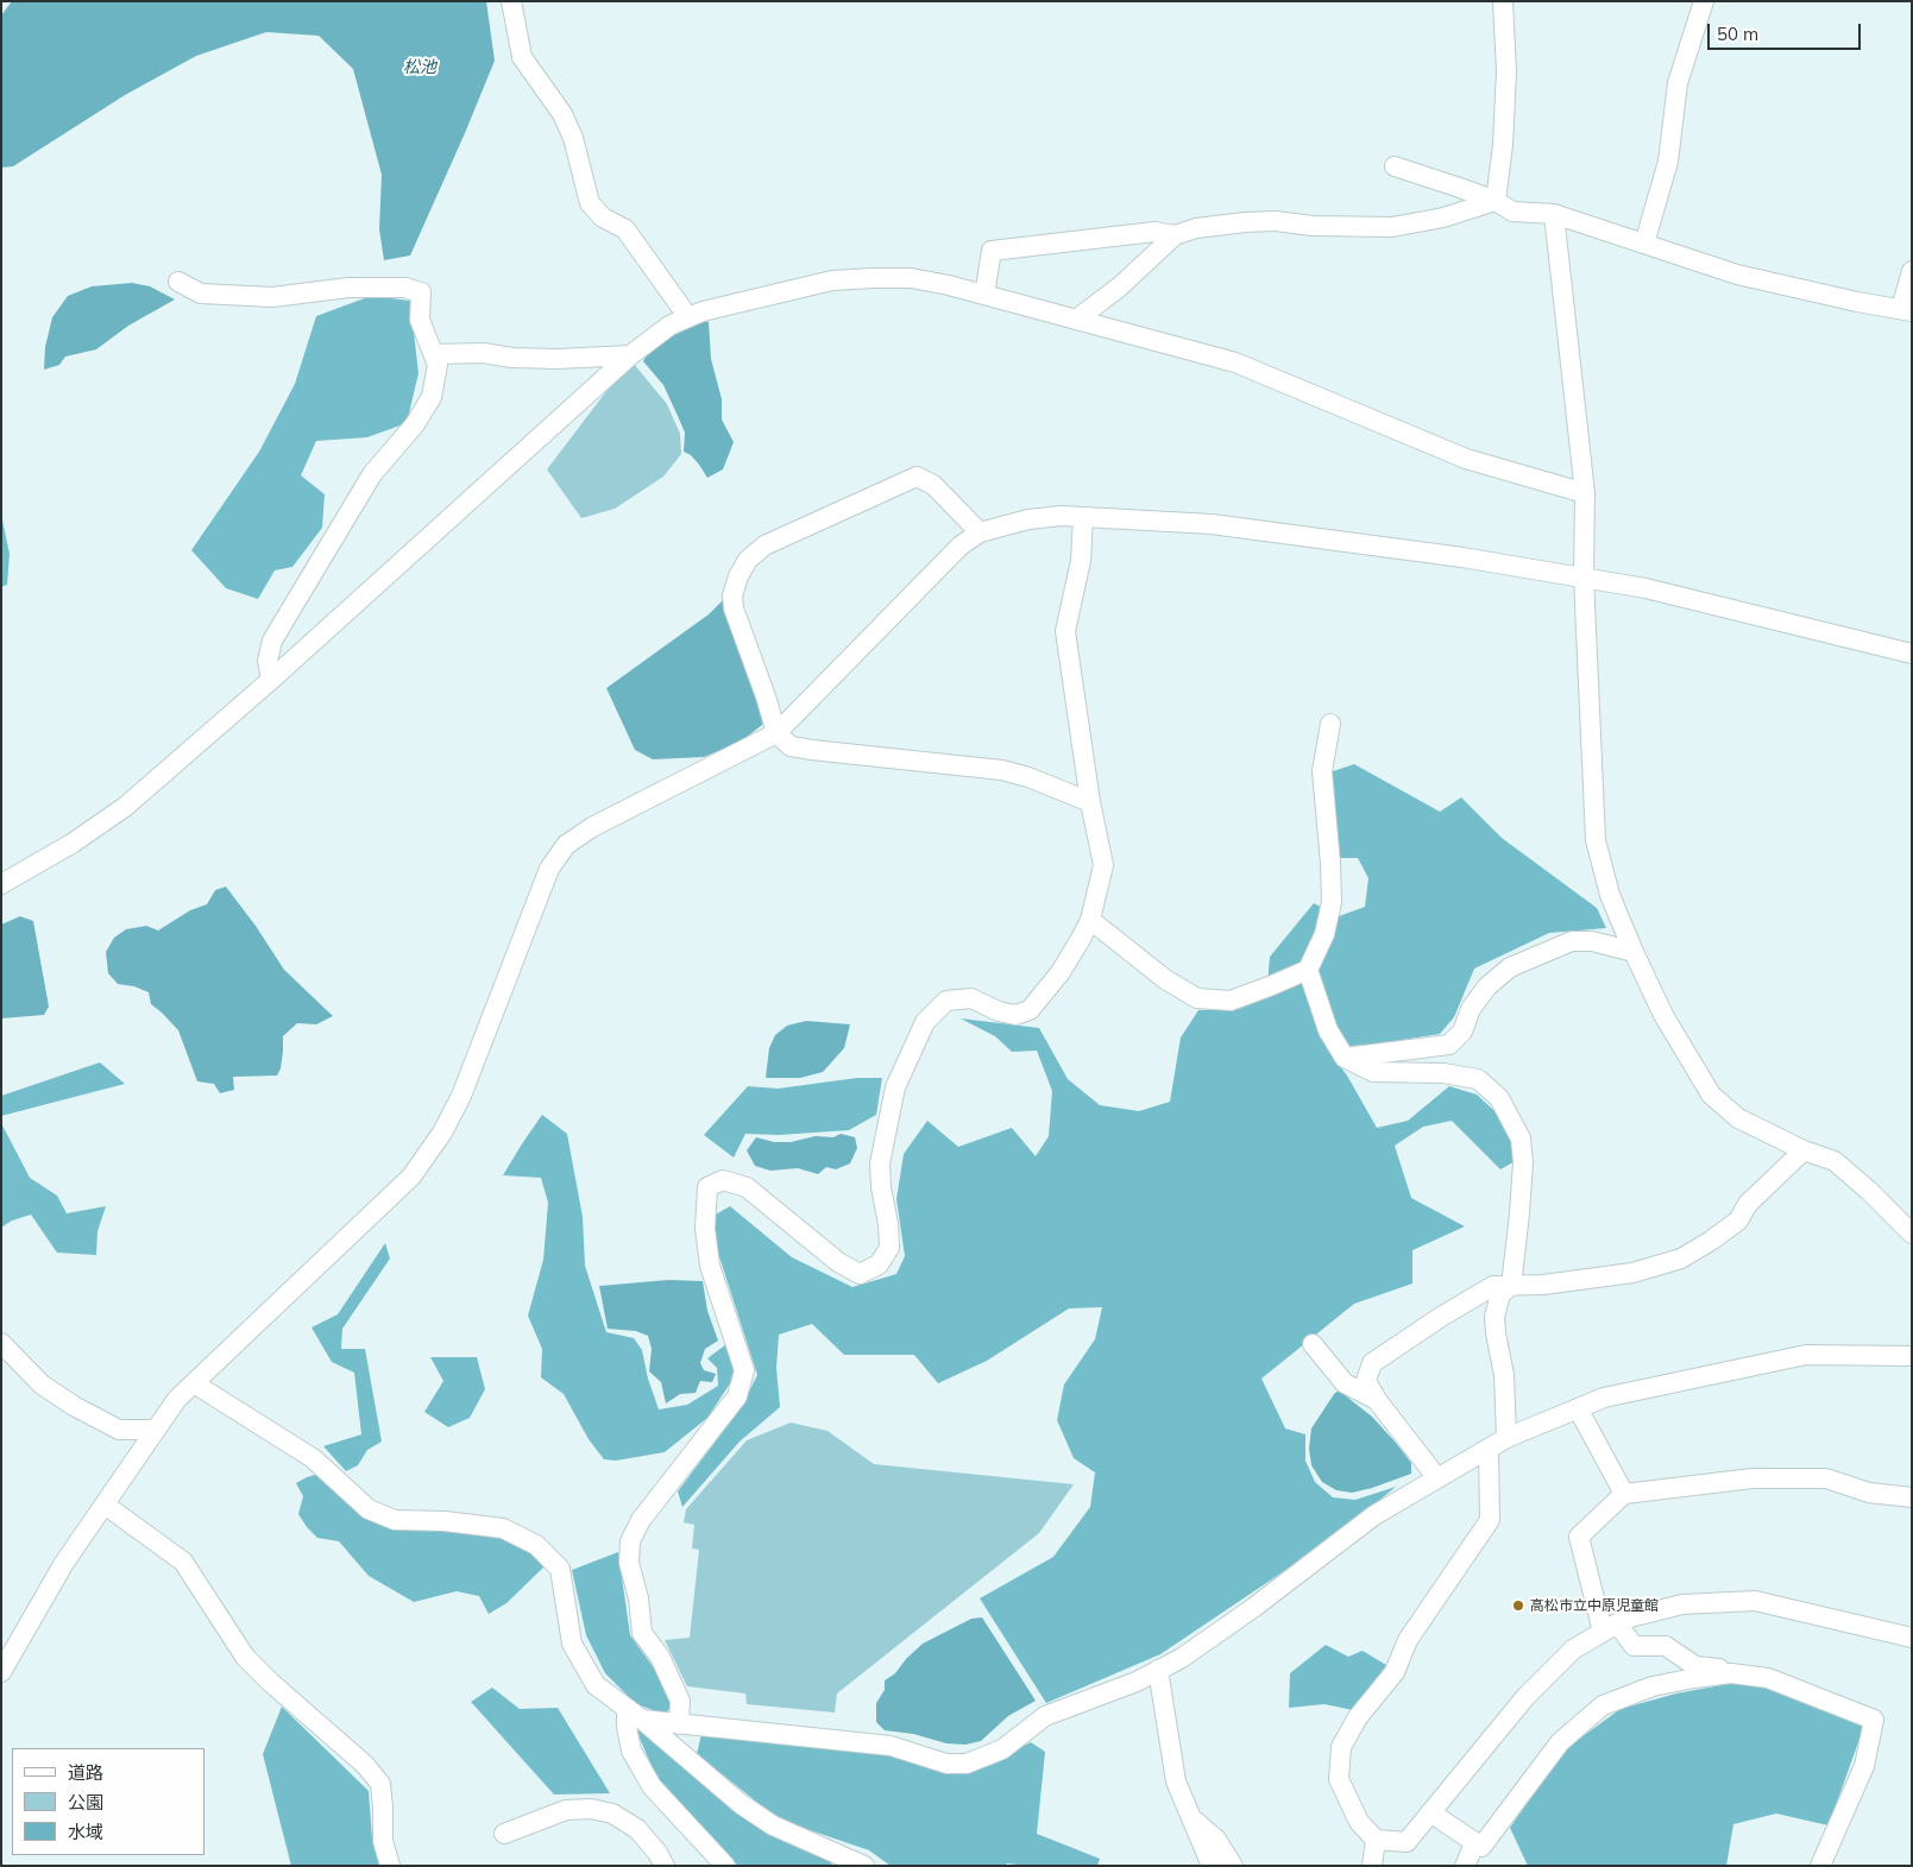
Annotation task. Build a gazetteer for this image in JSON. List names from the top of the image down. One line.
{"water":["松池"],"places":["高松市立中原児童館"],"legend":["道路","公園","水域"],"scale_bar":"50 m"}
